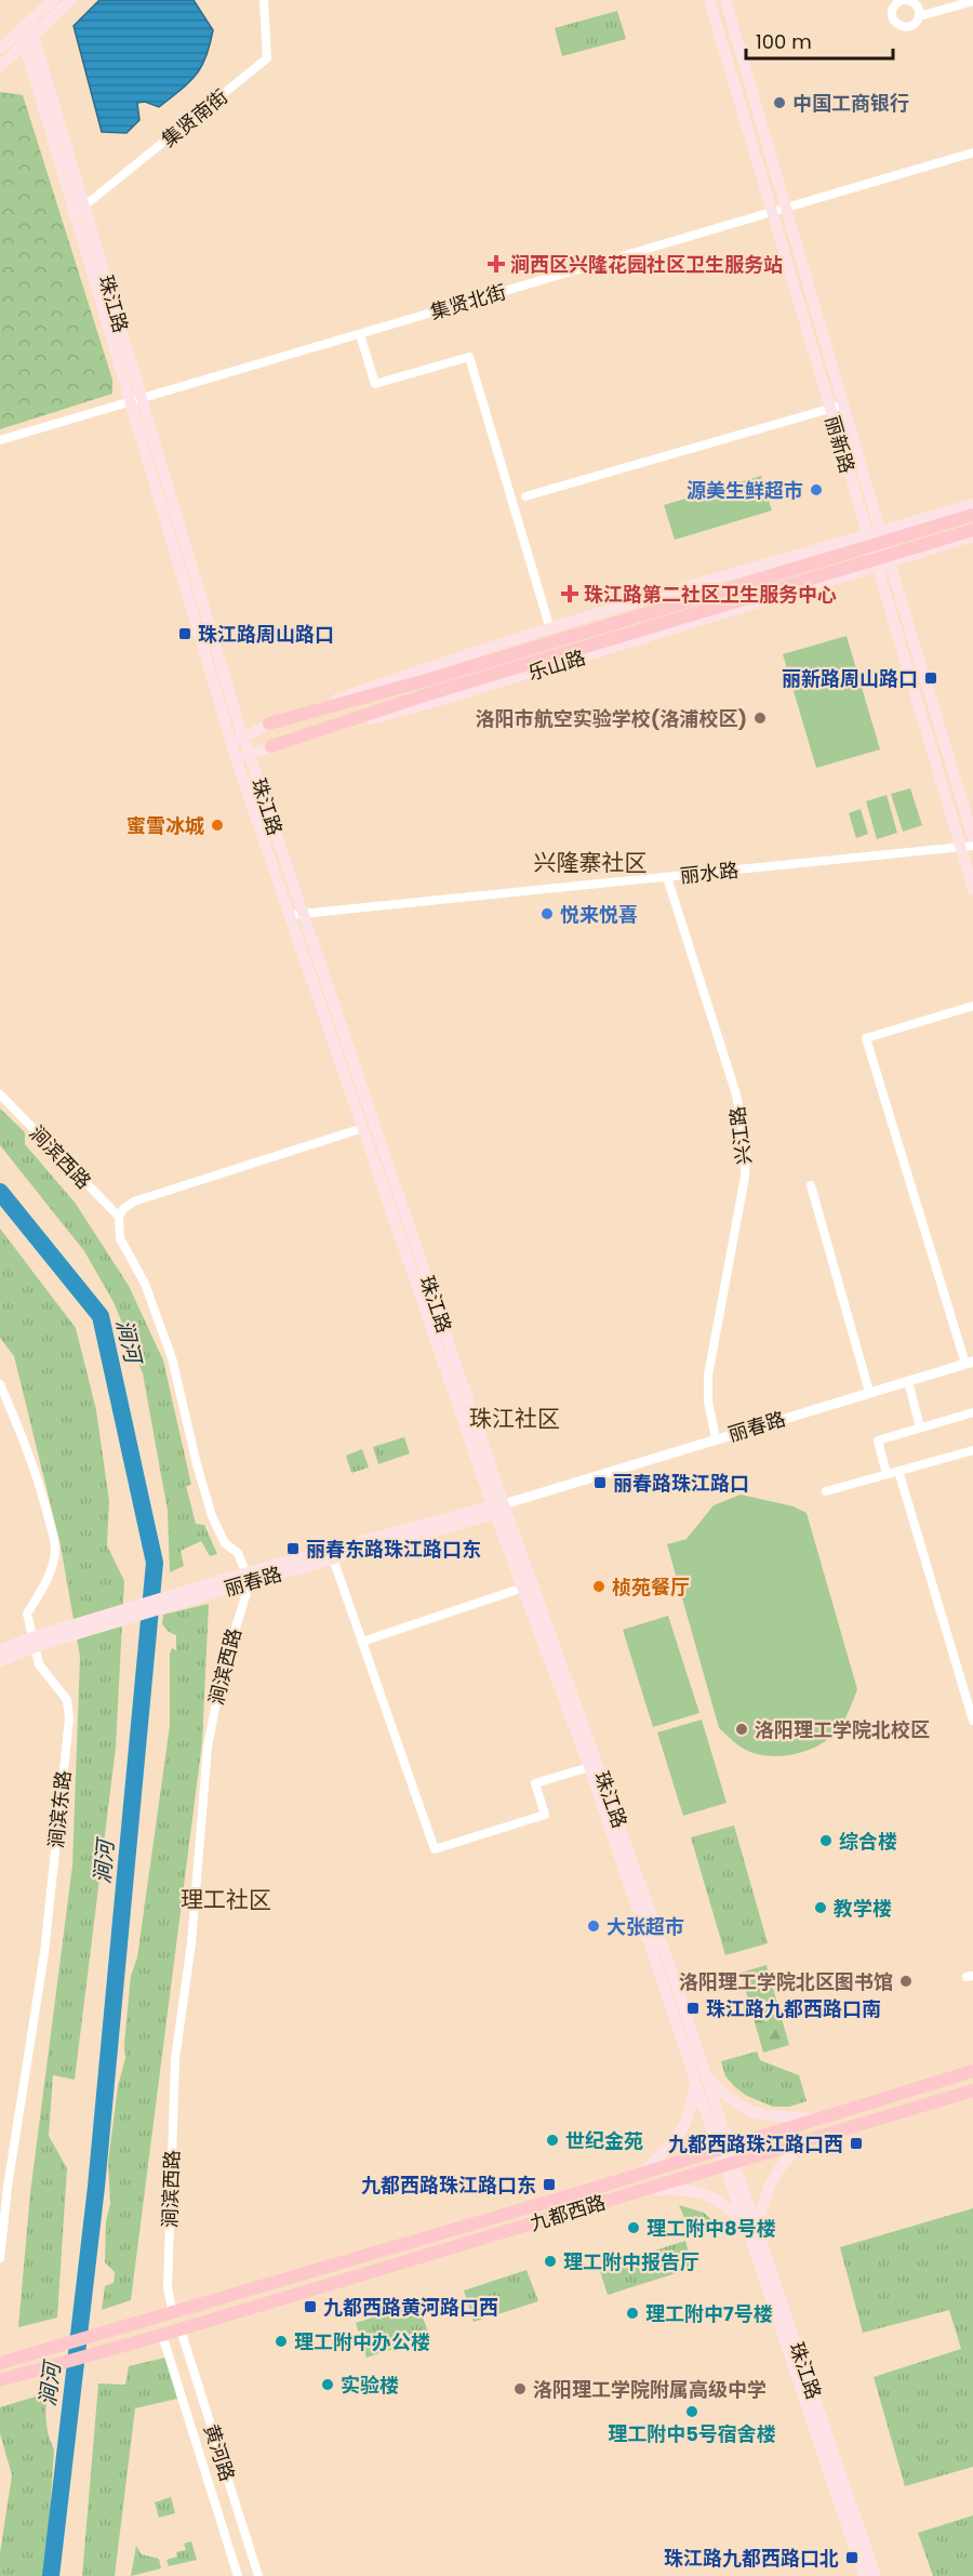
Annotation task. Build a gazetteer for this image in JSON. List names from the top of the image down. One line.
{"streets":{"main road":["珠江路","丽新路","乐山路","丽春路","九都西路"],"street":["集贤南街","集贤北街","丽水路","兴江路","涧滨西路","涧滨东路","黄河路"]},"crossings":[["集贤南街","珠江路"],["集贤北街","珠江路"],["集贤北街","丽新路"],["珠江路","乐山路"],["珠江路","丽水路"],["珠江路","丽春路"],["珠江路","九都西路"],["丽新路","乐山路"],["丽新路","丽水路"],["丽水路","兴江路"],["兴江路","丽春路"],["涧滨西路","丽春路"],["涧滨西路","九都西路"],["丽春路","涧滨东路"],["九都西路","黄河路"]],"districts":["兴隆寨社区","珠江社区","理工社区"],"water":["涧河"],"places":{"other":["中国工商银行","源美生鲜超市","洛阳市航空实验学校(洛浦校区)","蜜雪冰城","悦来悦喜","桢苑餐厅","洛阳理工学院北校区","综合楼","教学楼","大张超市","洛阳理工学院北区图书馆","世纪金苑","理工附中8号楼","理工附中报告厅","理工附中7号楼","理工附中办公楼","实验楼","洛阳理工学院附属高级中学","理工附中5号宿舍楼"],"health":["涧西区兴隆花园社区卫生服务站","珠江路第二社区卫生服务中心"],"transit":["珠江路周山路口","丽新路周山路口","丽春路珠江路口","丽春东路珠江路口东","珠江路九都西路口南","九都西路珠江路口西","九都西路珠江路口东","九都西路黄河路口西","珠江路九都西路口北"]},"scale_bar":"100 m"}
